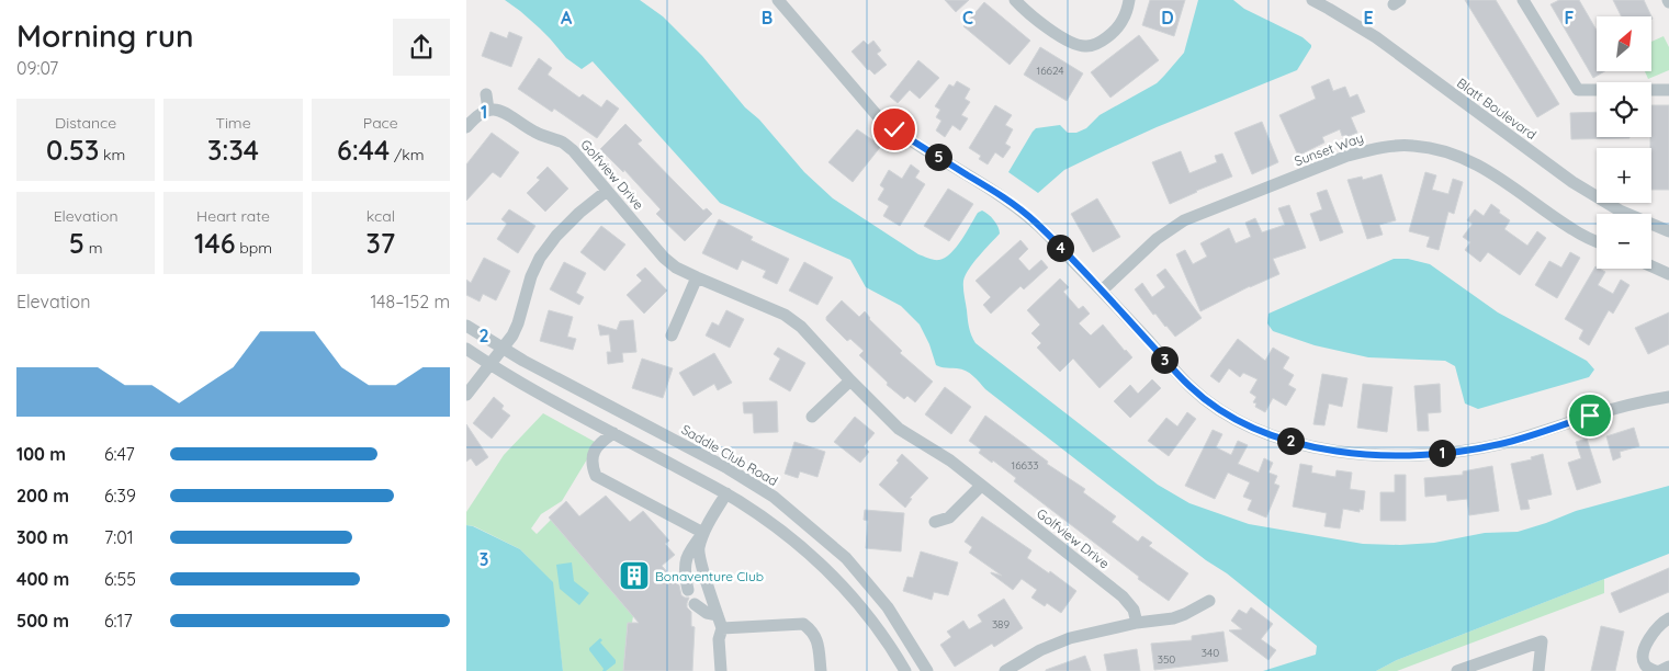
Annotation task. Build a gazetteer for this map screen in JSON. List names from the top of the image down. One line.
{"streets":{"street":["Blatt Boulevard","Sunset Way","Golfview Drive","Saddle Club Road"]},"places":{"building":["Bonaventure Club"]},"house_numbers":["16624","16633","389","340","350"],"north":"top right","page":{"heading":["Morning run","09:07"],"map_buttons":["+","−"],"stats":[["Distance","0.53 km"],["Time","3:34"],["Pace","6:44 /km"],["Elevation","5 m"],["Heart rate","146 bpm"],["kcal","37"]],"pins":["5","4","3","2","1"],"chart":["Elevation","148–152 m"],"list":[{"name":"100 m","note":"6:47"},{"name":"200 m","note":"6:39"},{"name":"300 m","note":"7:01"},{"name":"400 m","note":"6:55"},{"name":"500 m","note":"6:17"}]},"grid":{"columns":["A","B","C","D","E","F"],"rows":["1","2","3"]}}
